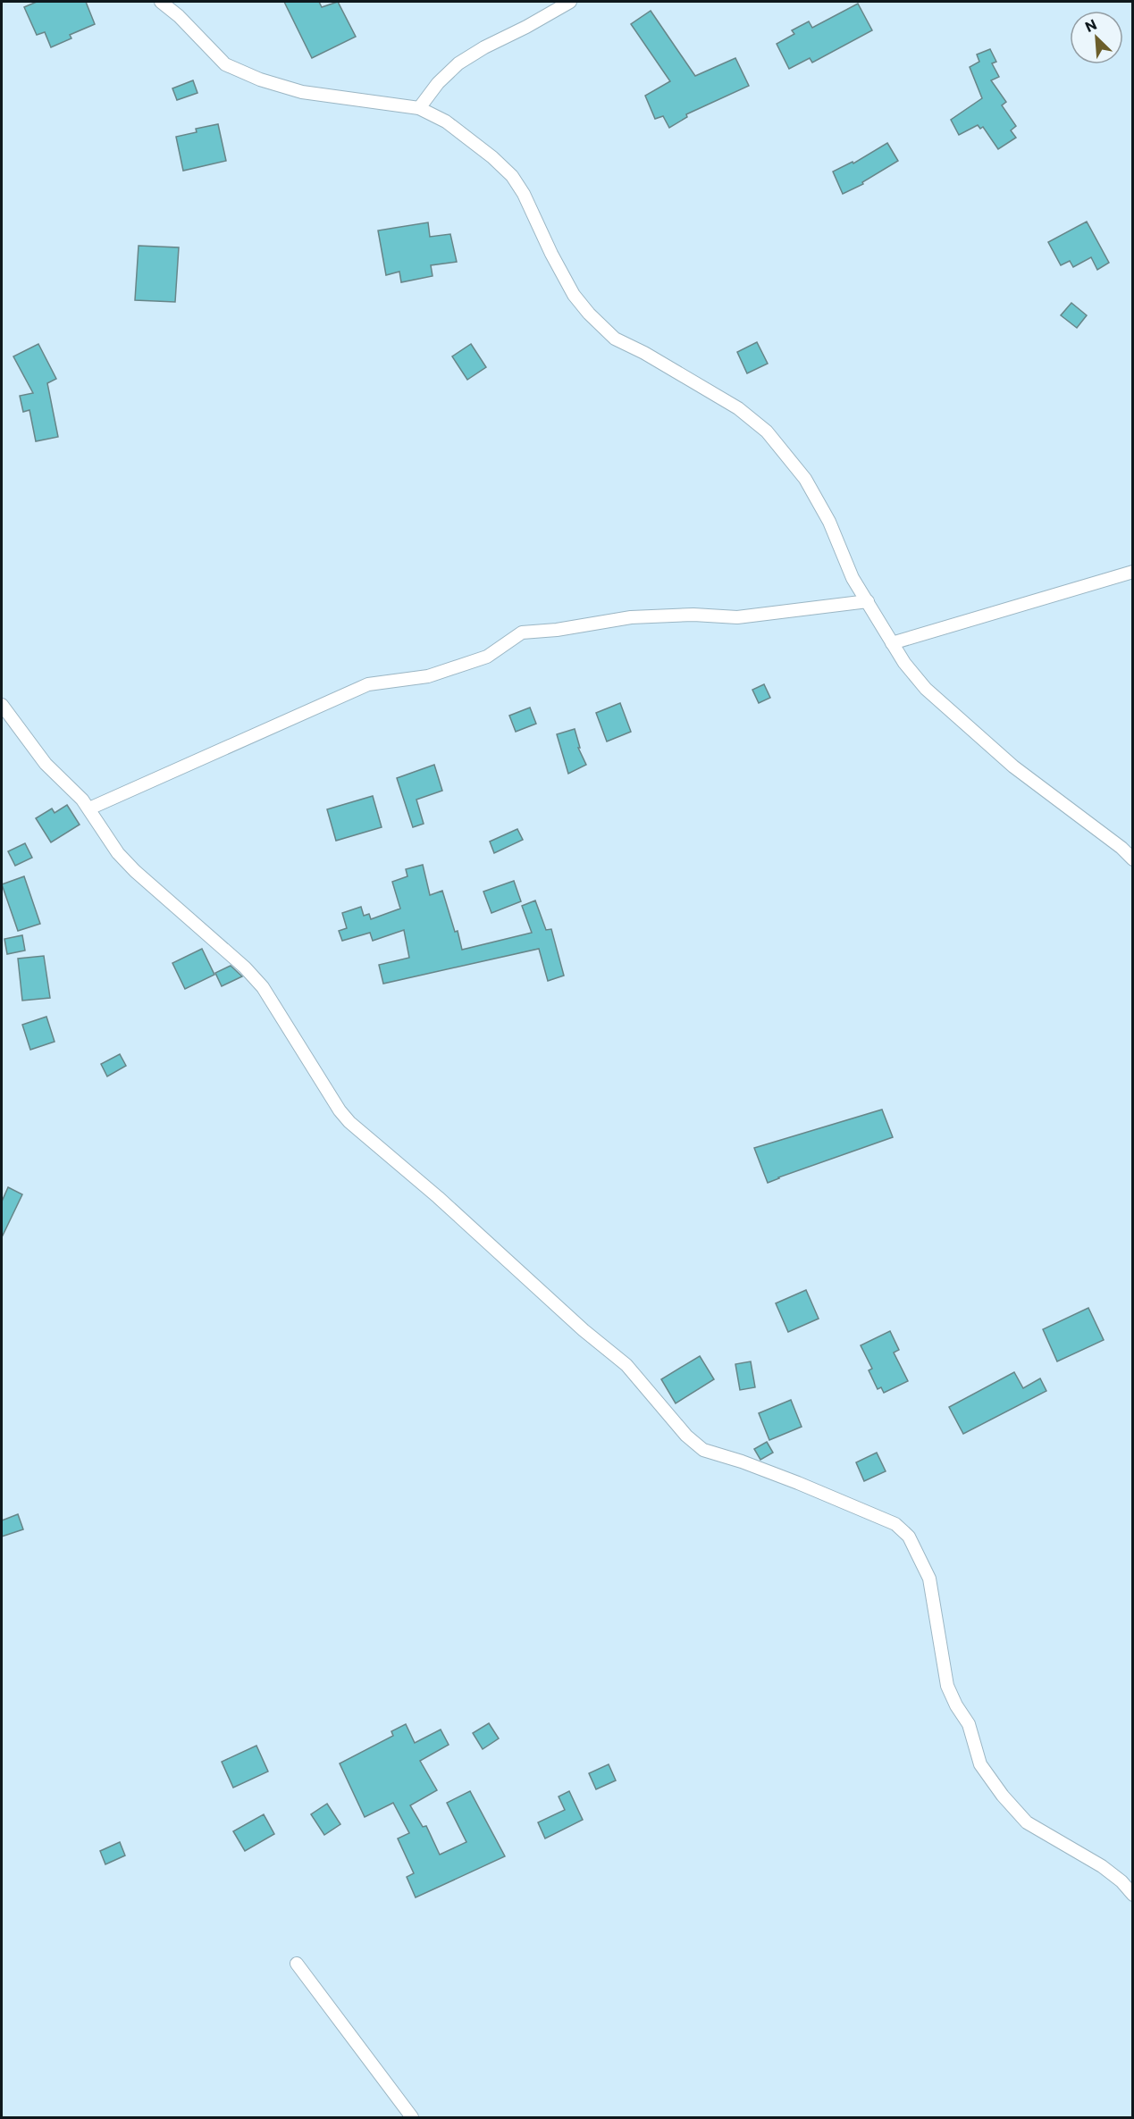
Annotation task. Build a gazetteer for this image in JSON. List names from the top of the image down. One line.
{"north":"top left"}
